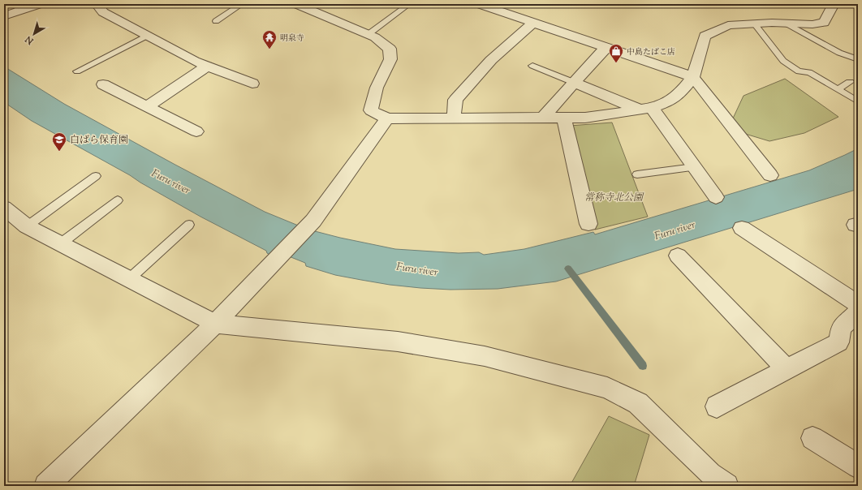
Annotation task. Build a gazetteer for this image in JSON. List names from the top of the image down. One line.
{"water":["Furu river"],"parks":["常称寺北公園"],"places":{"temple":["明泉寺"],"shop":["中島たばこ店"],"school or university":["白ばら保育園"]},"north":"bottom left"}
